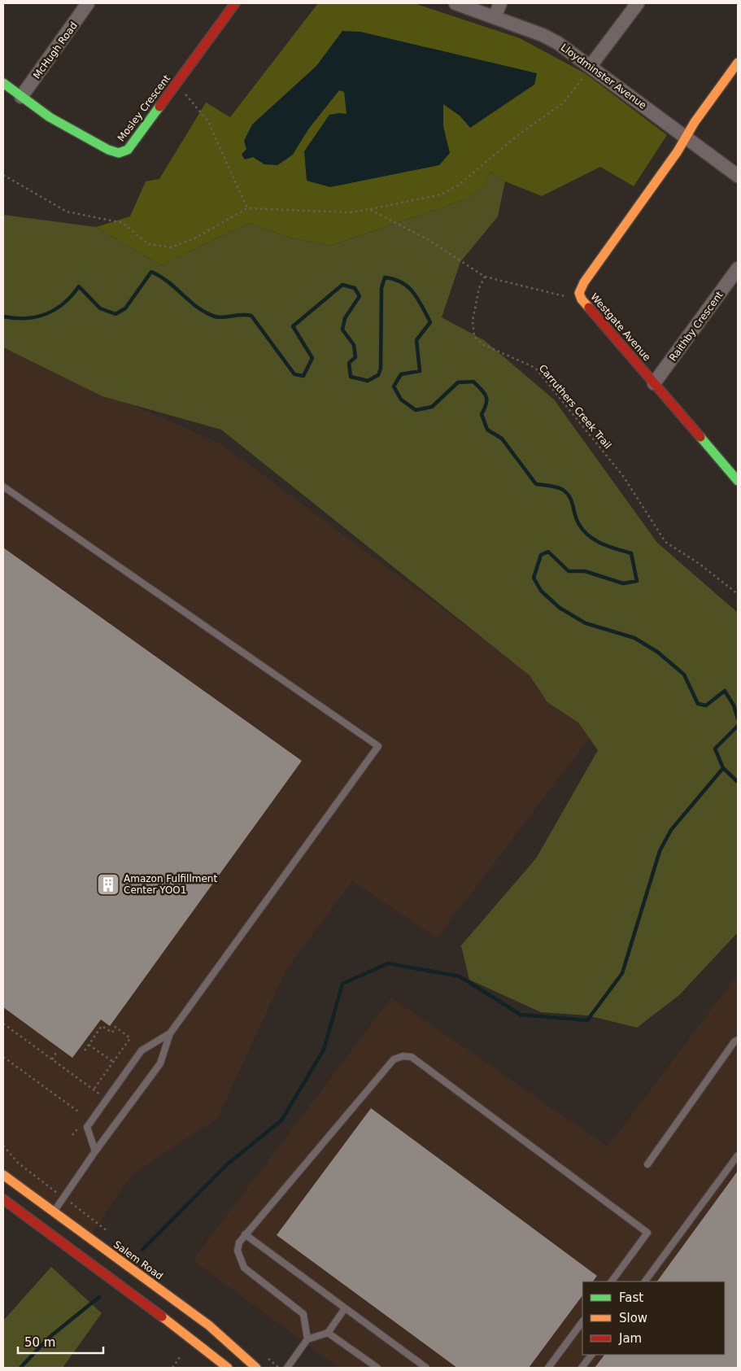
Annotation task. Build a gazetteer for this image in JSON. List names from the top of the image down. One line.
{"streets":{"street":["McHugh Road","Lloydminster Avenue","Mosley Crescent","Raithby Crescent","Westgate Avenue","Salem Road"],"path":["Carruthers Creek Trail"]},"crossings":[["McHugh Road","Mosley Crescent"],["Lloydminster Avenue","Westgate Avenue"],["Raithby Crescent","Westgate Avenue"]],"places":{"building":["Amazon Fulfillment Center YOO1"]},"legend":["Fast","Slow","Jam"],"scale_bar":"50 m"}
